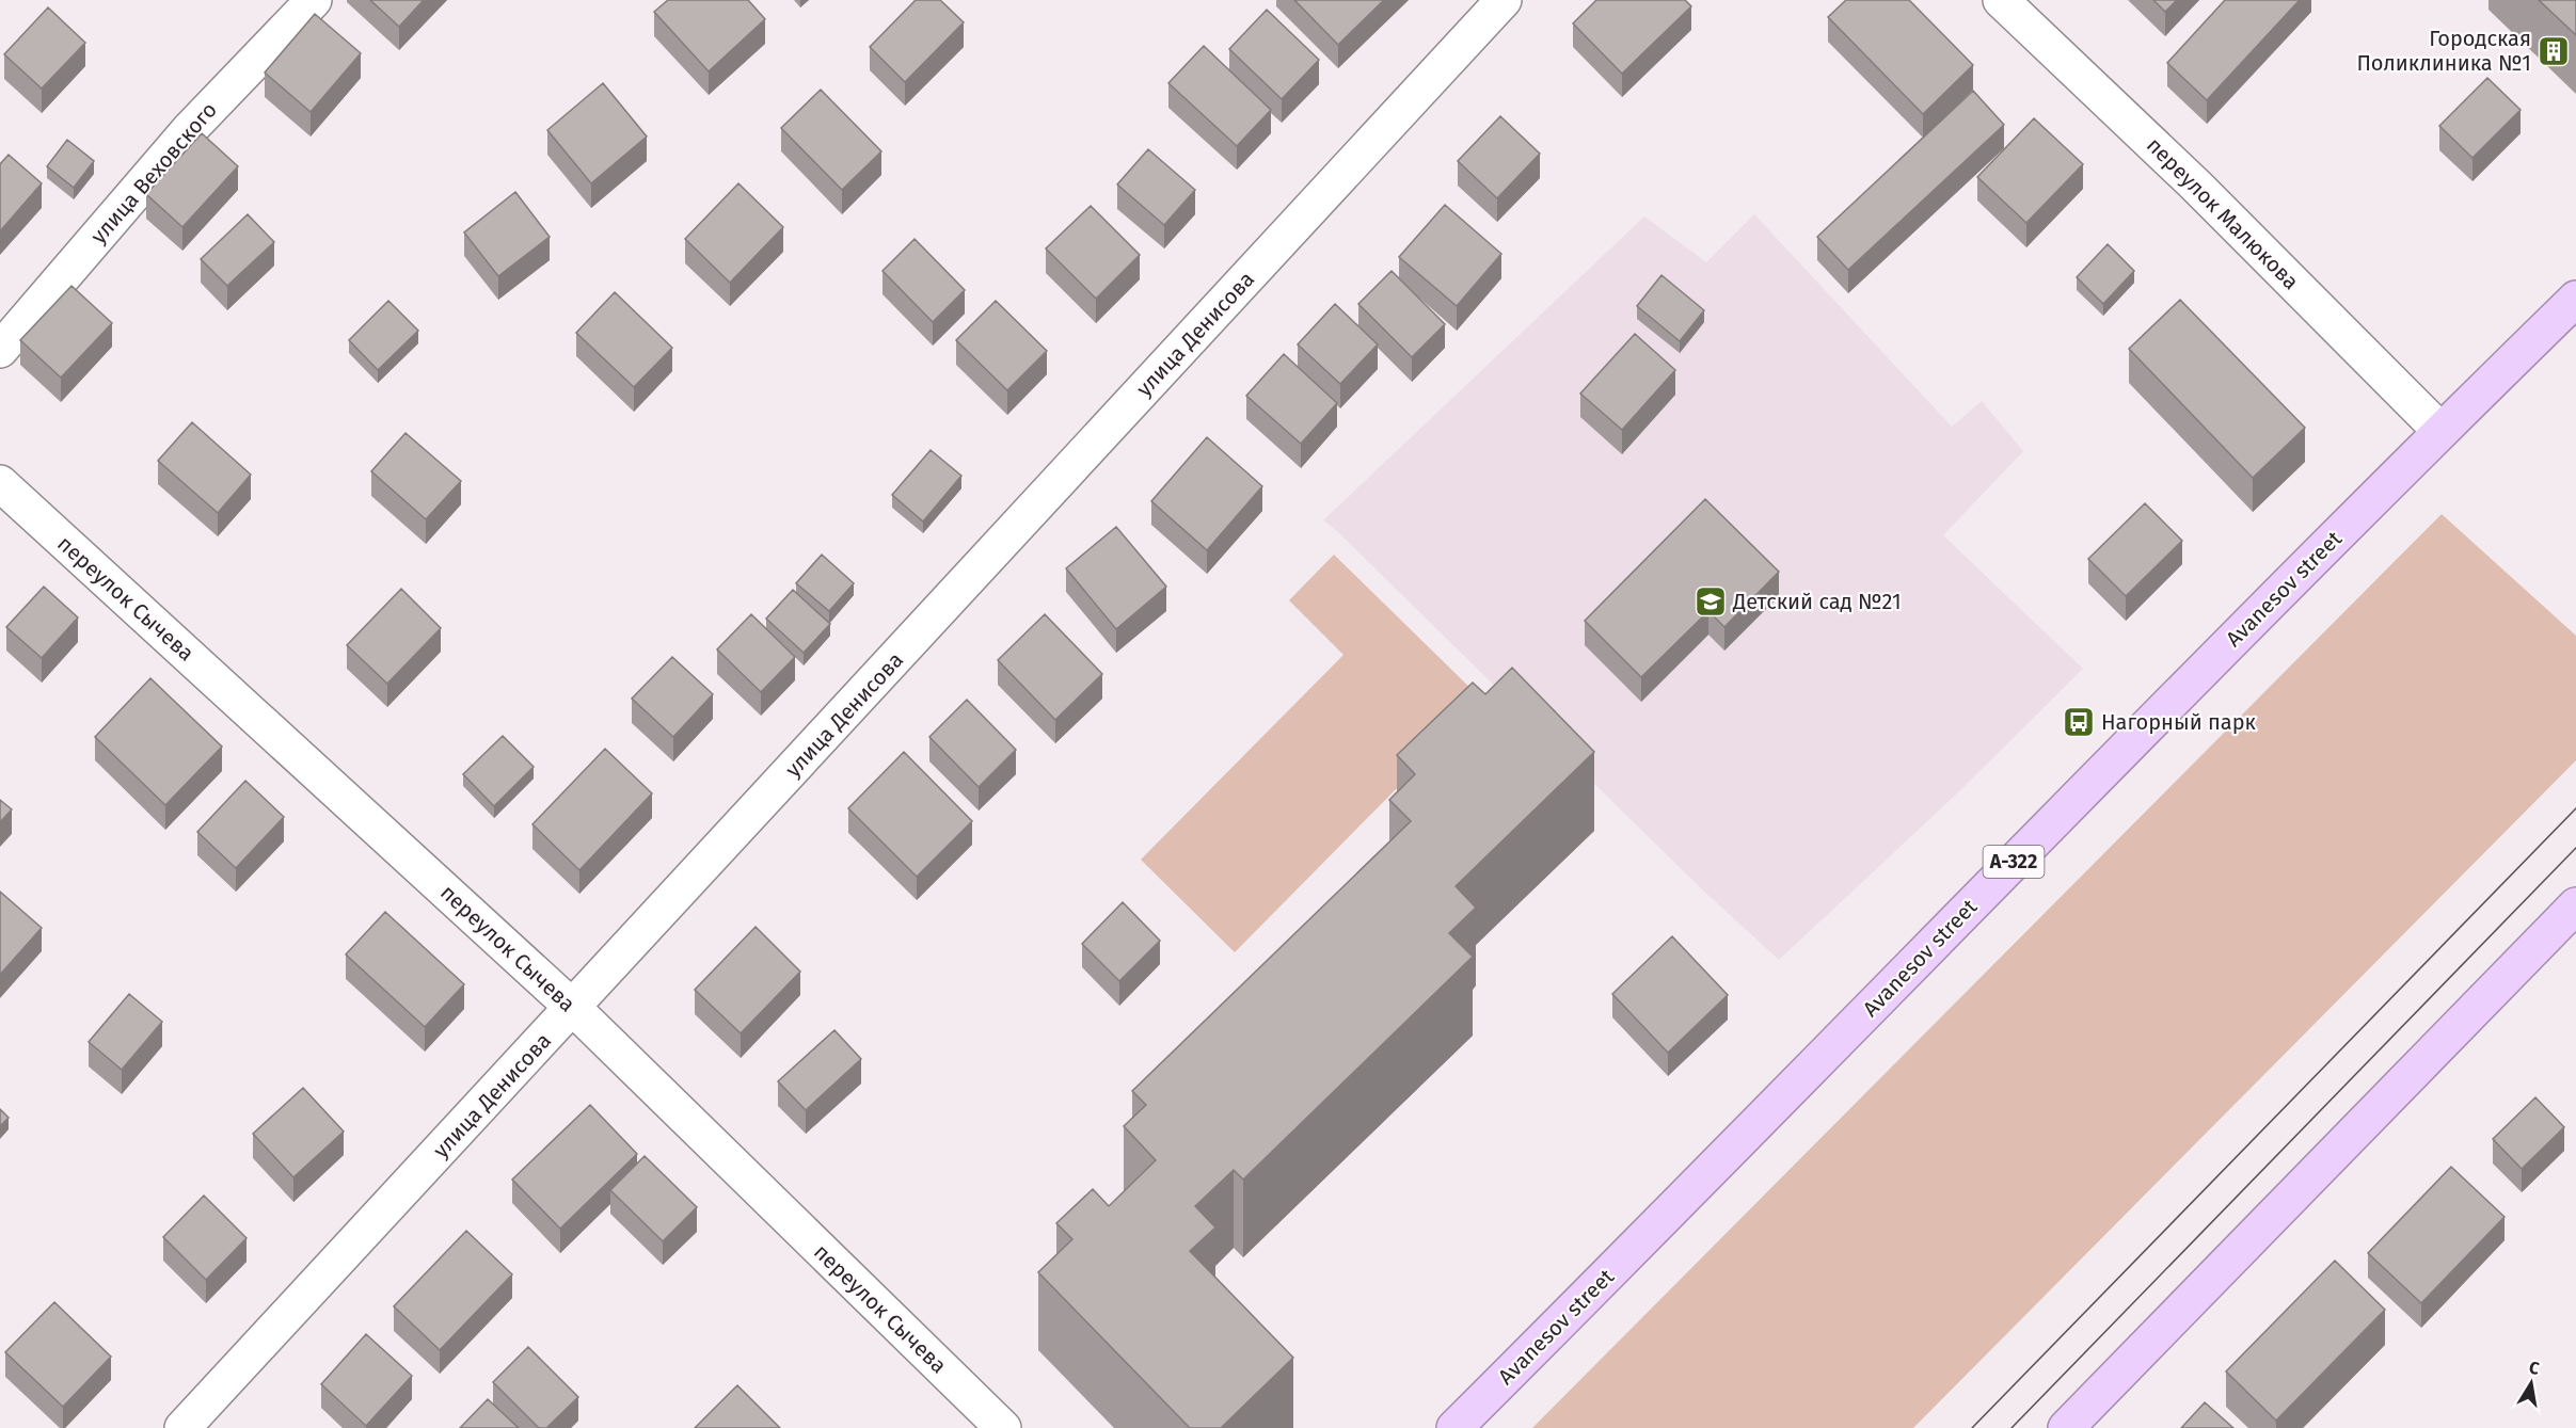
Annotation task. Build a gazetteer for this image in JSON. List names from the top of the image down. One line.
{"streets":{"highway":["Avanesov street","А-322"],"street":["улица Веховского","переулок Малюкова","улица Денисова","переулок Сычева"]},"crossings":[["переулок Малюкова","Avanesov street"],["улица Денисова","переулок Сычева"]],"places":{"building":["Городская Поликлиника №1"],"school or university":["Детский сад №21"],"bus stop":["Нагорный парк"]},"north":"top"}
